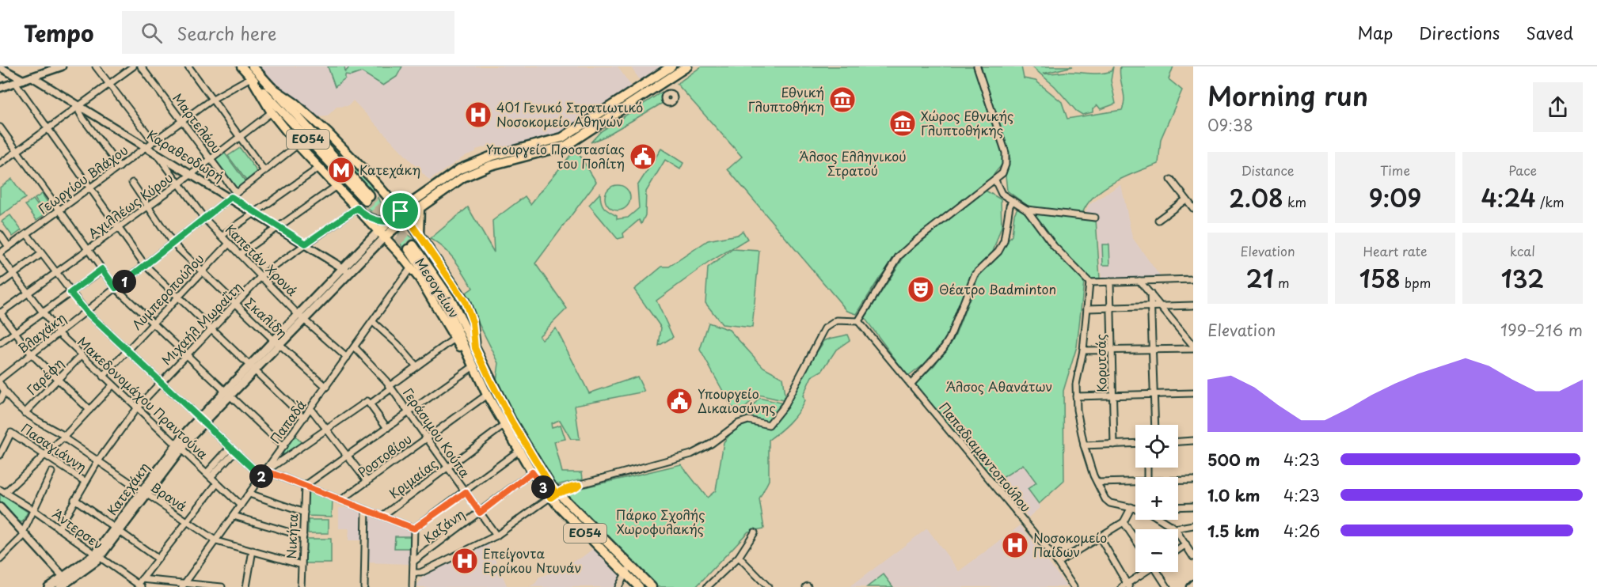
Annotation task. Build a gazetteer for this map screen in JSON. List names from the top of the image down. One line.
{"streets":{"main road":["ΕΟ54","Μεσογείων","Κατεχάκη"],"street":["Μαρτελάου","Καραθεοδωρή","Γεωργίου Βλάχου","Αχιλλέως Κύρου","Καπετάν Χρονά","Λυμπεροπούλου","Σκαλίδη","Μιχαήλ Μωραΐτη","Βλαχάκη","Κορυτσάς","Γαρέφη","Μακεδονομάχου Πραντούνα","Παπαδά","Γεράσιμου Κούπα","Πασαγιάννη","Ροστοβίου","Παπαδιαμαντοπούλου","Κριμαίας","Βρανά","Καζάνη","Άντερσεν","Νικήτα"]},"crossings":[["Μαρτελάου","Καραθεοδωρή"],["Μαρτελάου","Γεωργίου Βλάχου"],["Μαρτελάου","Αχιλλέως Κύρου"],["Μαρτελάου","Βλαχάκη"],["ΕΟ54","Μεσογείων"],["Καραθεοδωρή","Γεωργίου Βλάχου"],["Καραθεοδωρή","Αχιλλέως Κύρου"],["Καραθεοδωρή","Καπετάν Χρονά"],["Καραθεοδωρή","Μιχαήλ Μωραΐτη"],["Καραθεοδωρή","Βλαχάκη"],["Καραθεοδωρή","Κατεχάκη"],["Γεωργίου Βλάχου","Μεσογείων"],["Γεωργίου Βλάχου","Μακεδονομάχου Πραντούνα"],["Αχιλλέως Κύρου","Καπετάν Χρονά"],["Αχιλλέως Κύρου","Μεσογείων"],["Αχιλλέως Κύρου","Σκαλίδη"],["Αχιλλέως Κύρου","Μακεδονομάχου Πραντούνα"],["Καπετάν Χρονά","Λυμπεροπούλου"],["Καπετάν Χρονά","Μιχαήλ Μωραΐτη"],["Καπετάν Χρονά","Βλαχάκη"],["Καπετάν Χρονά","Παπαδά"],["Καπετάν Χρονά","Κατεχάκη"],["Μεσογείων","Μιχαήλ Μωραΐτη"],["Μεσογείων","Βλαχάκη"],["Μεσογείων","Παπαδά"],["Μεσογείων","Ροστοβίου"],["Μεσογείων","Κριμαίας"],["Μεσογείων","Κατεχάκη"],["Μεσογείων","Καζάνη"],["Λυμπεροπούλου","Σκαλίδη"],["Λυμπεροπούλου","Μακεδονομάχου Πραντούνα"],["Σκαλίδη","Μιχαήλ Μωραΐτη"],["Σκαλίδη","Βλαχάκη"],["Σκαλίδη","Παπαδά"],["Σκαλίδη","Κατεχάκη"],["Μιχαήλ Μωραΐτη","Μακεδονομάχου Πραντούνα"],["Μιχαήλ Μωραΐτη","Πασαγιάννη"],["Μιχαήλ Μωραΐτη","Βρανά"],["Μιχαήλ Μωραΐτη","Άντερσεν"],["Βλαχάκη","Μακεδονομάχου Πραντούνα"],["Γαρέφη","Μακεδονομάχου Πραντούνα"],["Γαρέφη","Βρανά"],["Μακεδονομάχου Πραντούνα","Παπαδά"],["Μακεδονομάχου Πραντούνα","Κατεχάκη"],["Παπαδά","Γεράσιμου Κούπα"],["Παπαδά","Βρανά"],["Γεράσιμου Κούπα","Ροστοβίου"],["Γεράσιμου Κούπα","Κριμαίας"],["Γεράσιμου Κούπα","Καζάνη"],["Κατεχάκη","Βρανά"],["Κατεχάκη","Άντερσεν"],["Βρανά","Νικήτα"]],"parks":["Άλσος Ελληνικού Στρατού","Άλσος Αθανάτων","Πάρκο Σχολής Χωροφυλακής"],"places":{"museum":["Εθνική Γλυπτοθήκη","Χώρος Εθνικής Γλυπτοθήκης"],"hospital":["401 Γενικό Στρατιωτικό Νοσοκομείο Αθηνών","Νοσοκομείο Παίδων","Επείγοντα Ερρίκου Ντυνάν"],"public building":["Υπουργείο Προστασίας του Πολίτη","Υπουργείο Δικαιοσύνης"],"metro station":["Κατεχάκη"],"theatre":["Θέατρο Badminton"]},"page":{"header":"Tempo","search":"Search here","nav":["Map","Directions","Saved"],"heading":["Morning run","09:38"],"stats":[["Distance","2.08 km"],["Time","9:09"],["Pace","4:24 /km"],["Elevation","21 m"],["Heart rate","158 bpm"],["kcal","132"]],"pins":["1","2","3"],"chart":["Elevation","199–216 m"],"map_buttons":["+","−"],"list":[{"name":"500 m","note":"4:23"},{"name":"1.0 km","note":"4:23"},{"name":"1.5 km","note":"4:26"}]}}
